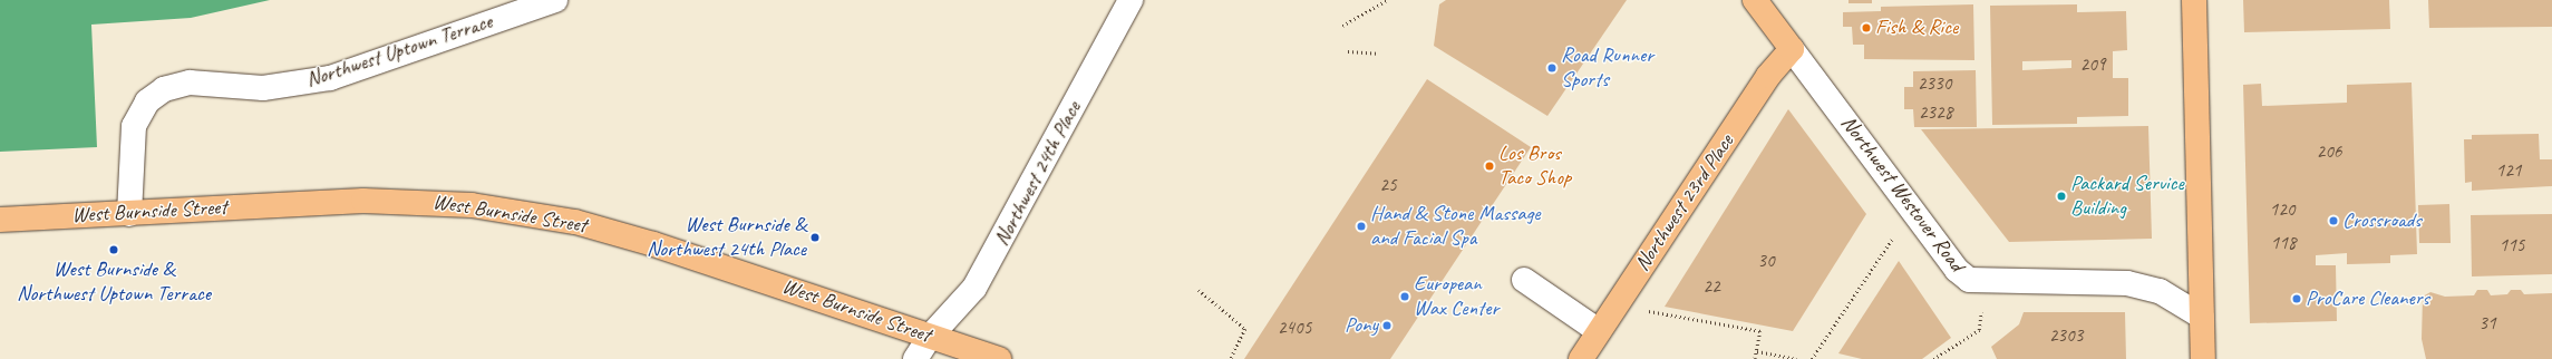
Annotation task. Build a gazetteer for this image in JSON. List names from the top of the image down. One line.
{"streets":{"main road":["Northwest Westover Road","Northwest 23rd Place","West Burnside Street"],"street":["Northwest Uptown Terrace","Northwest 24th Place"]},"crossings":[["Northwest Uptown Terrace","West Burnside Street"],["Northwest 24th Place","West Burnside Street"],["Northwest Westover Road","Northwest 23rd Place"]],"places":["Fish & Rice","Road Runner Sports","Los Bros Taco Shop","Packard Service Building","Crossroads","Hand & Stone Massage and Facial Spa","West Burnside & Northwest 24th Place","West Burnside & Northwest Uptown Terrace","European Wax Center","ProCare Cleaners","Pony"],"house_numbers":["209","2330","2328","206","121","25","120","118","115","30","22","31","2405","2303"]}
